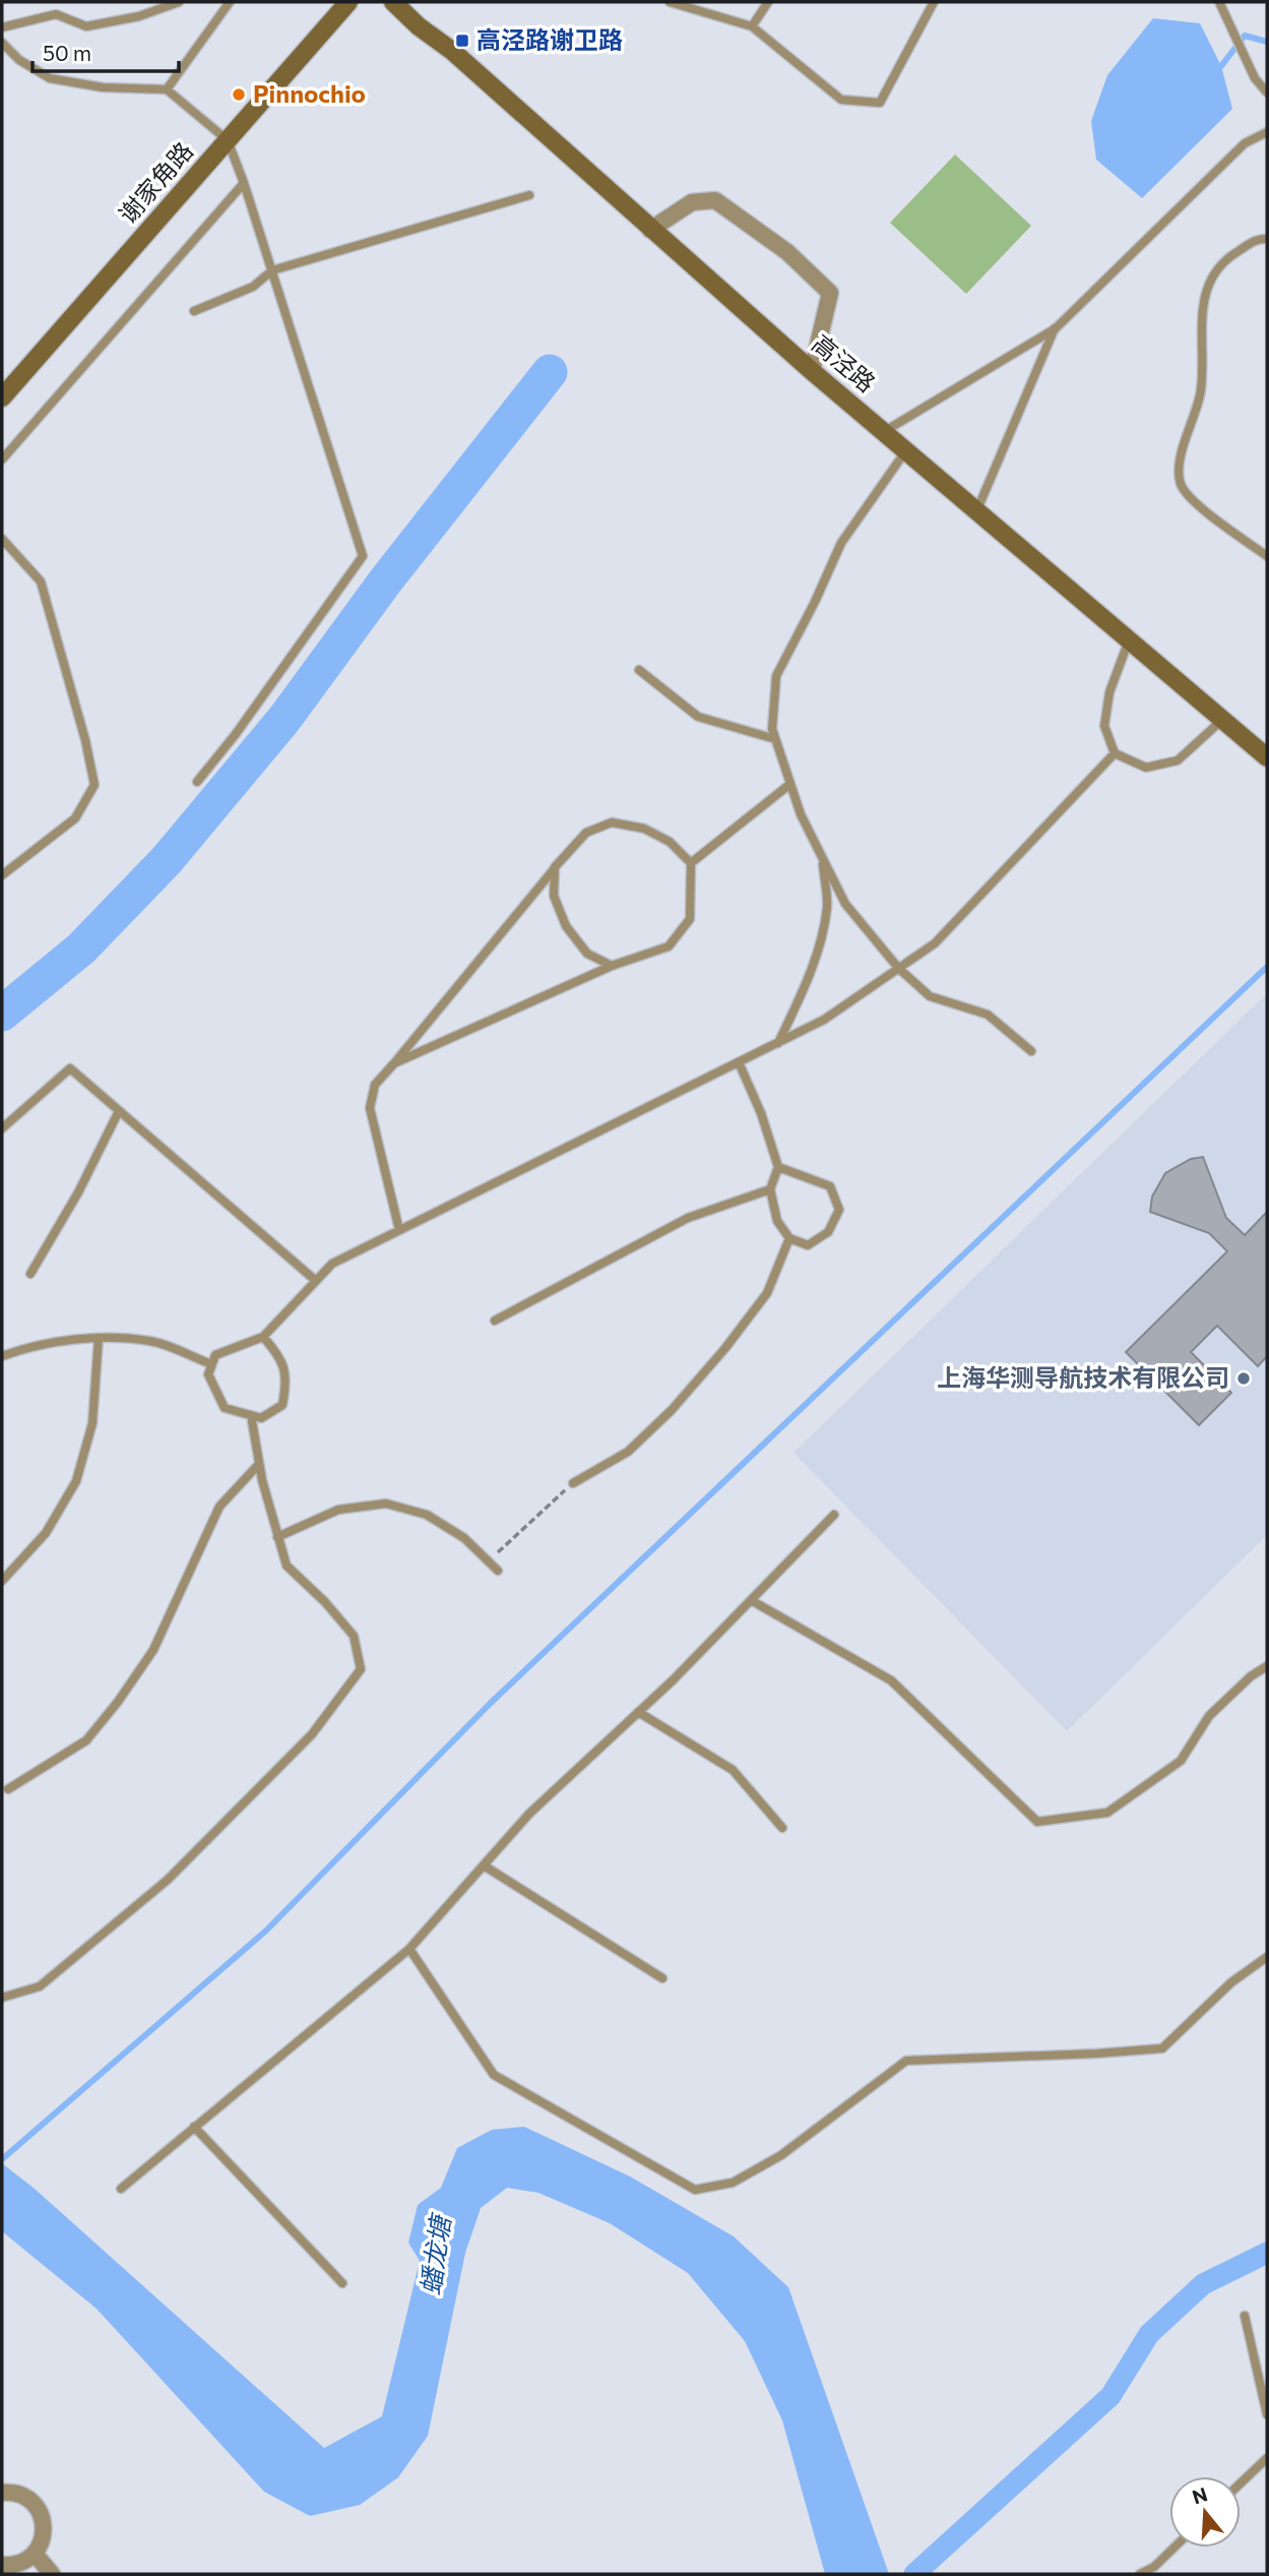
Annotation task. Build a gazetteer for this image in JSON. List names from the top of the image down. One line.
{"streets":{"main road":["谢家角路","高泾路"]},"water":["蟠龙塘"],"places":{"transit":["高泾路谢卫路"],"other":["Pinnochio","上海华测导航技术有限公司"]},"scale_bar":"50 m","north":"top"}
